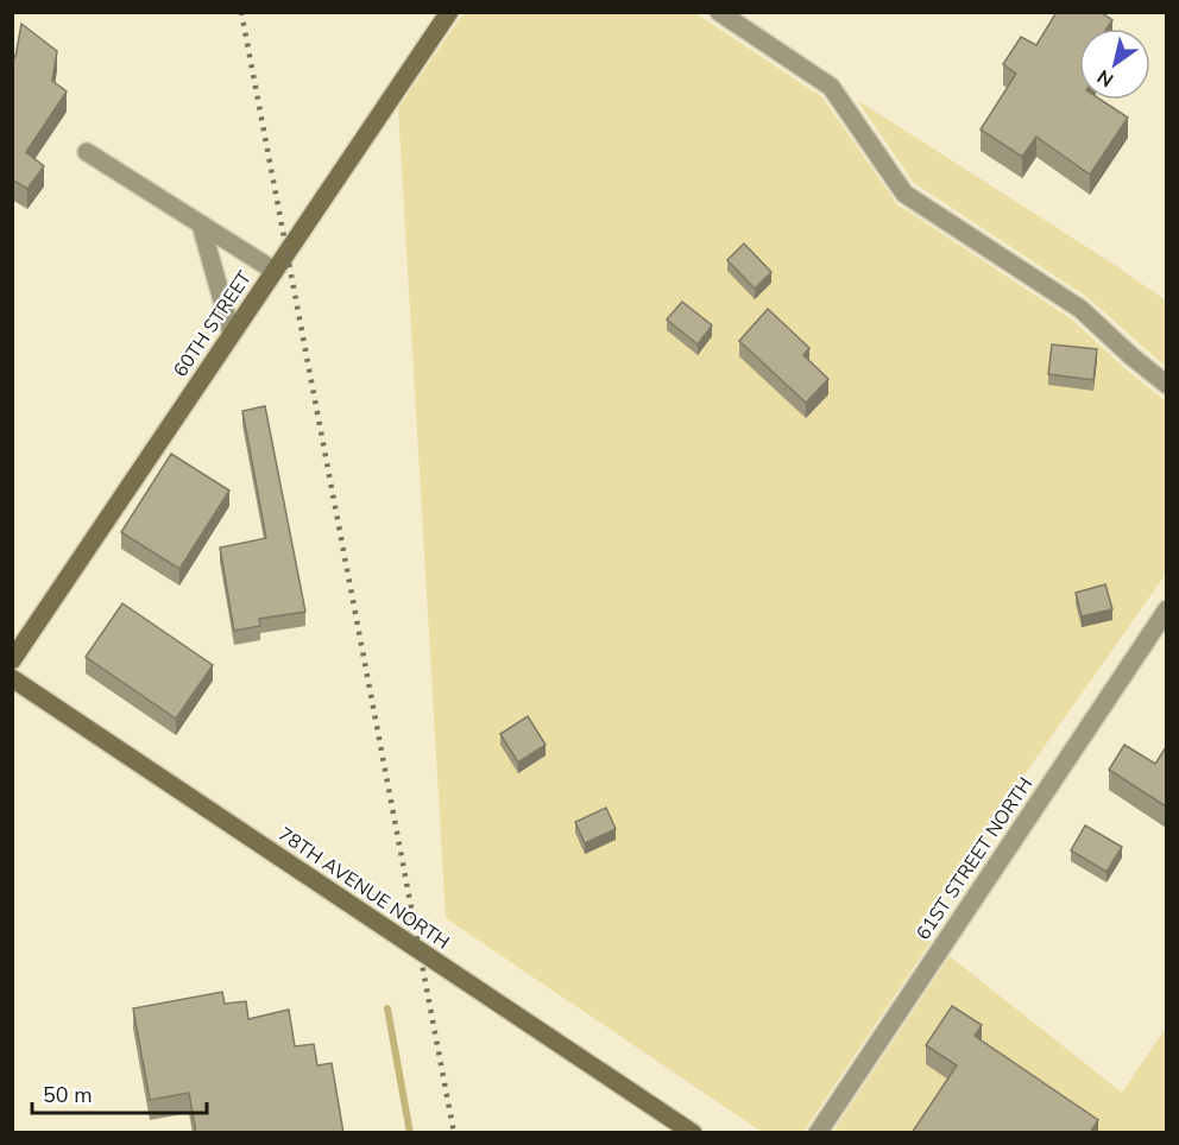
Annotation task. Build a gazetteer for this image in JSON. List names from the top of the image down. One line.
{"streets":{"street":["60TH STREET","61ST STREET NORTH","78TH AVENUE NORTH"]},"scale_bar":"50 m","north":"bottom left"}
